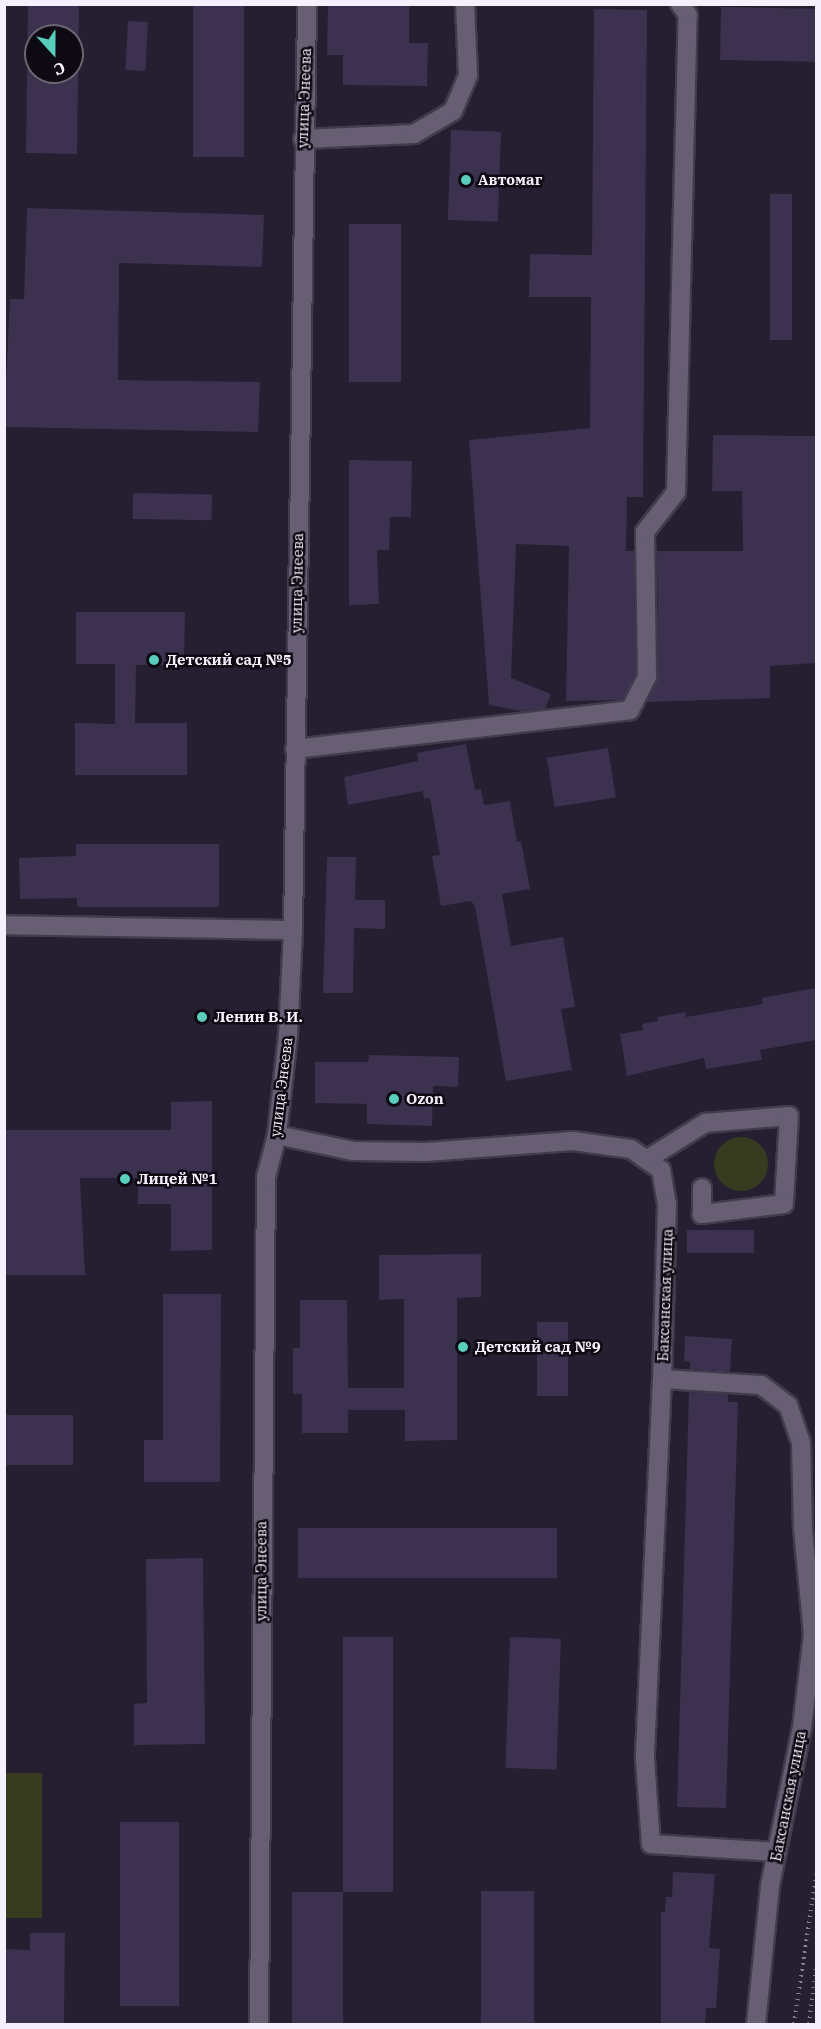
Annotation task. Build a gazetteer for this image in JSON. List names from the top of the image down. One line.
{"streets":{"street":["улица Энеева","Баксанская улица"]},"crossings":[["улица Энеева","Баксанская улица"]],"places":["Автомаг","Детский сад №5","Ленин В. И.","Ozon","Лицей №1","Детский сад №9"],"north":"bottom"}
